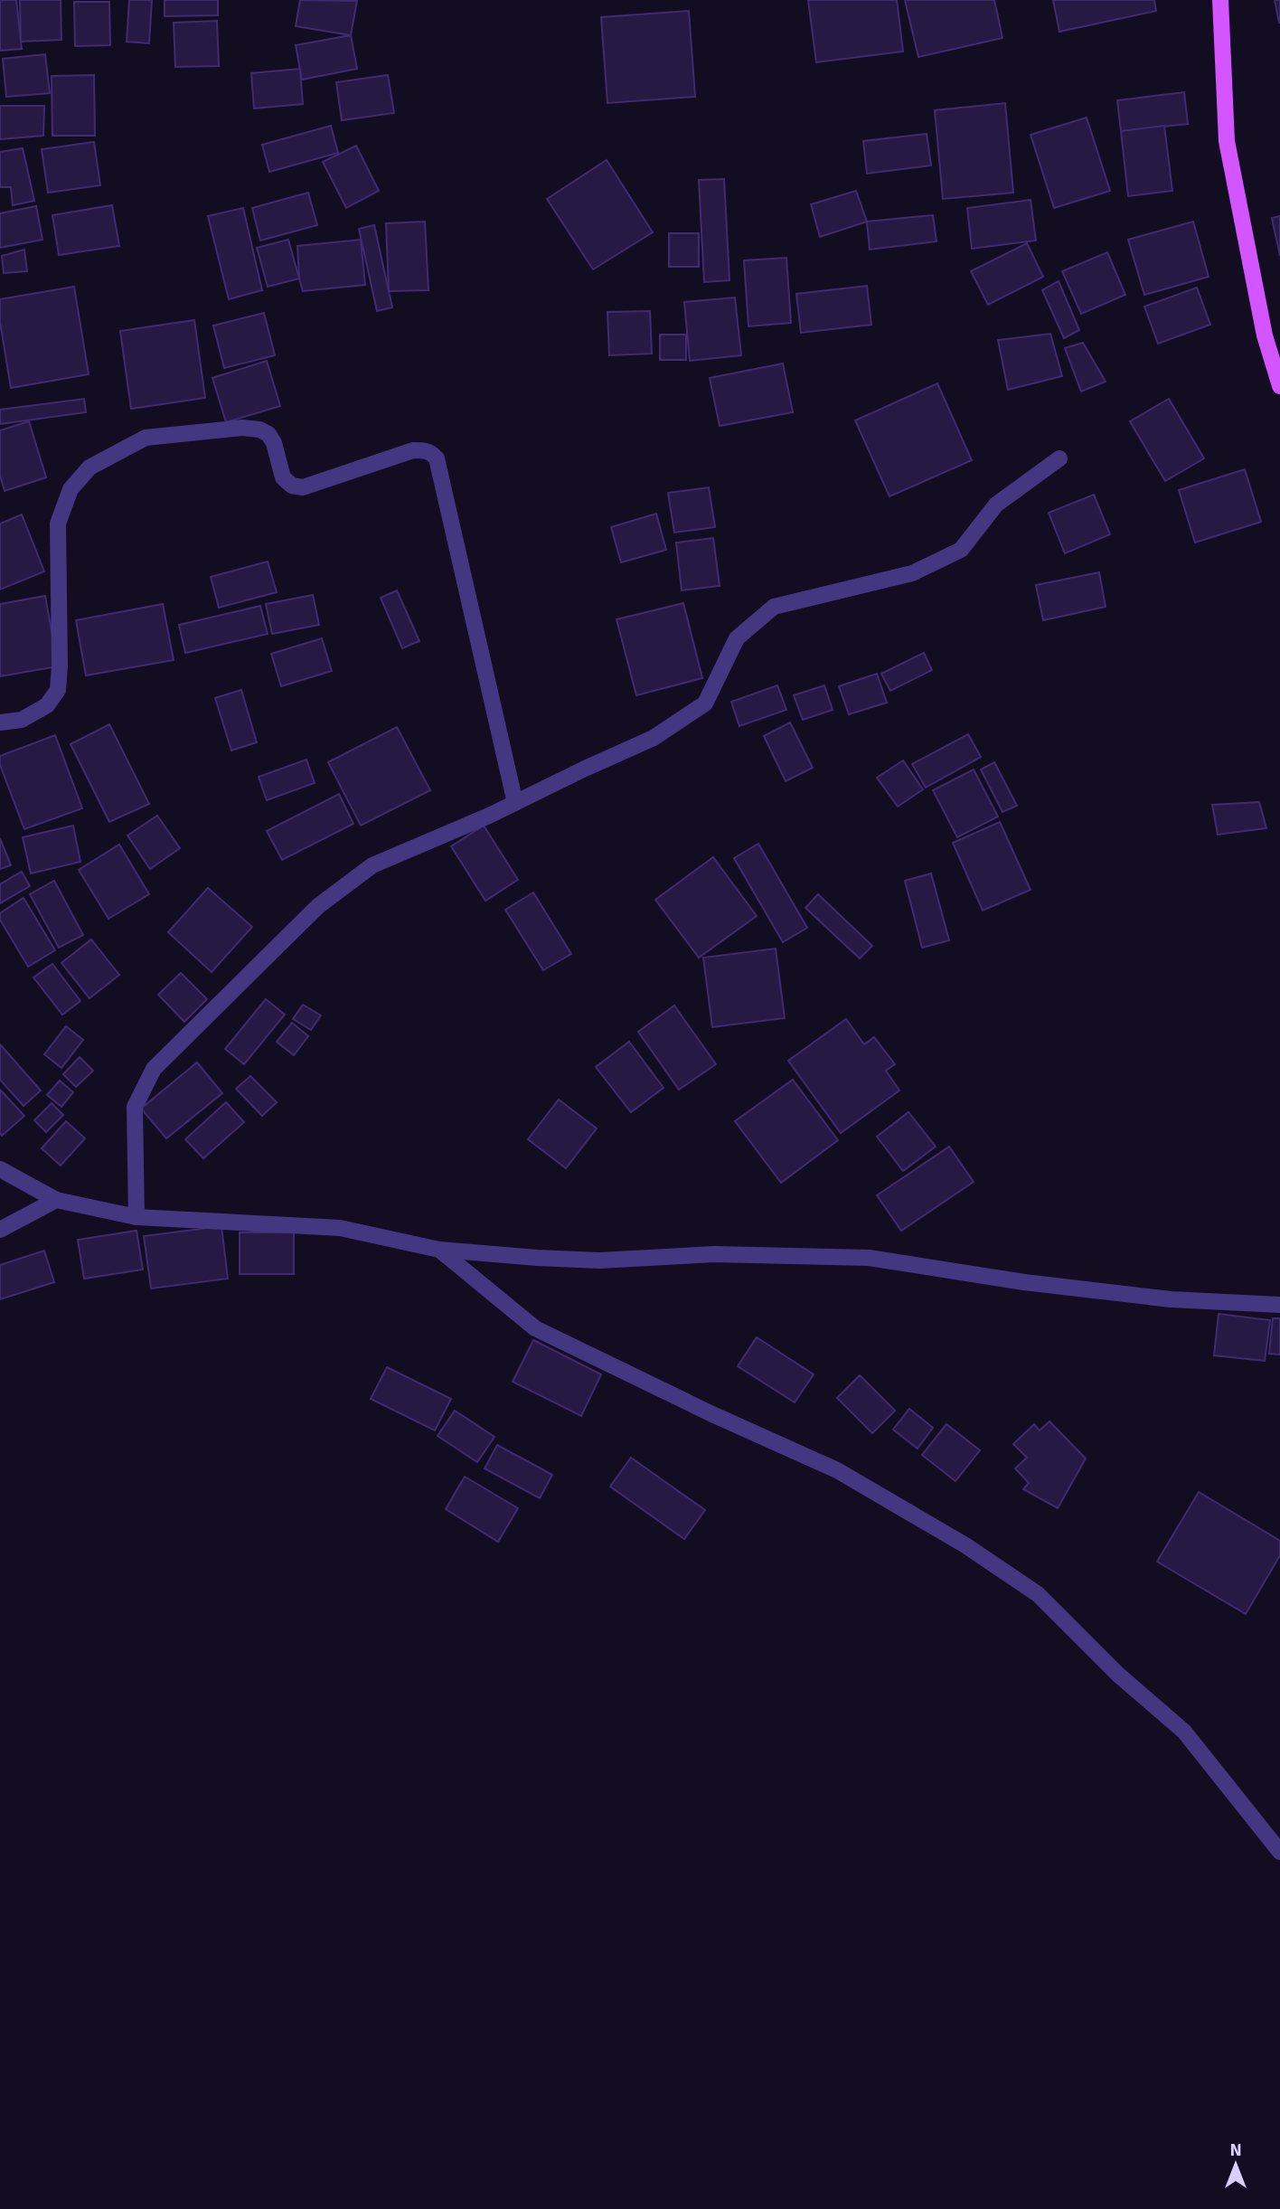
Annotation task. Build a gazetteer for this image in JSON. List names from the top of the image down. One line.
{"north":"top"}
